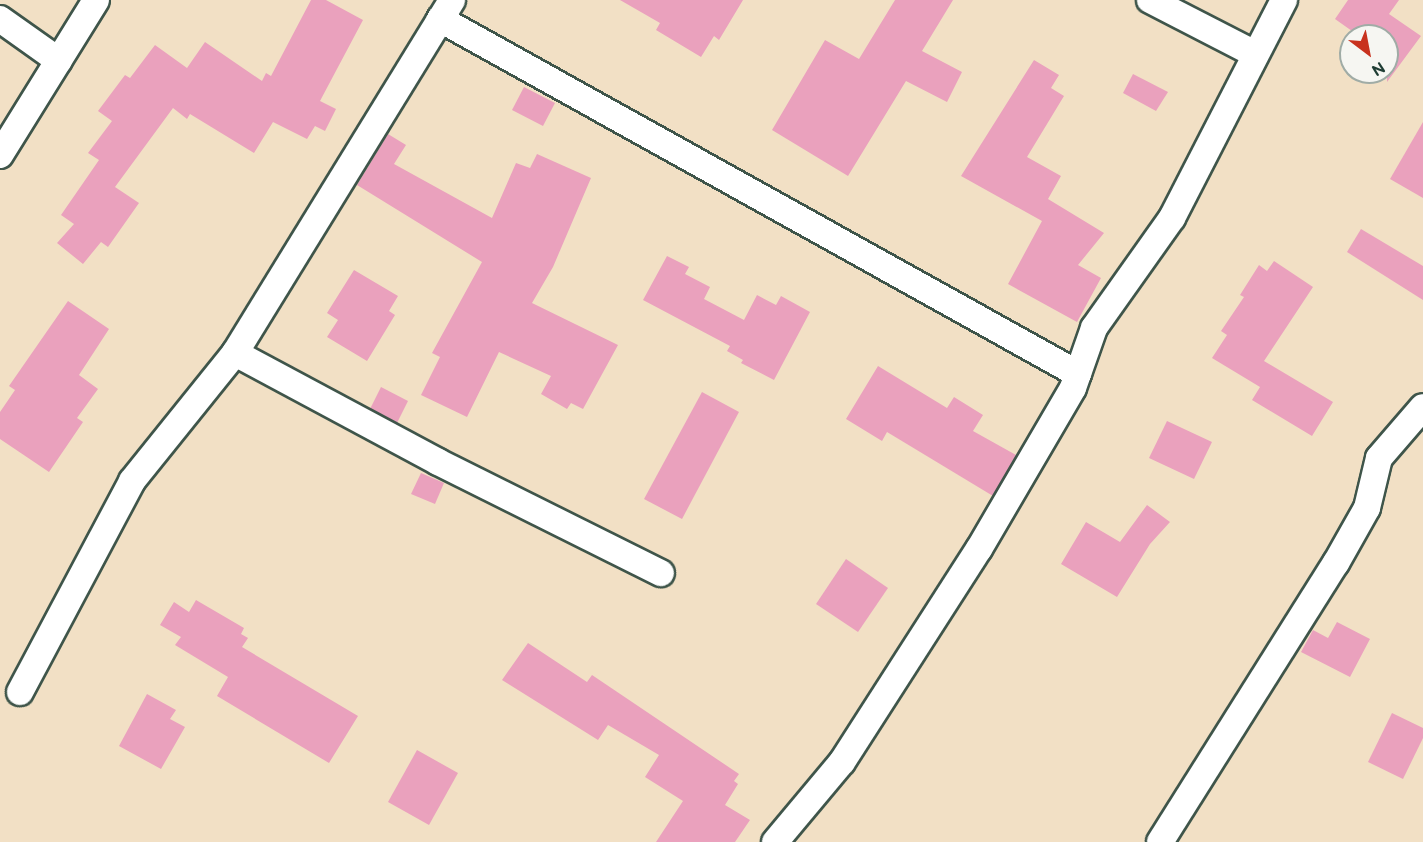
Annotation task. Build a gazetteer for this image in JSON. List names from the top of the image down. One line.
{"north":"bottom right"}
